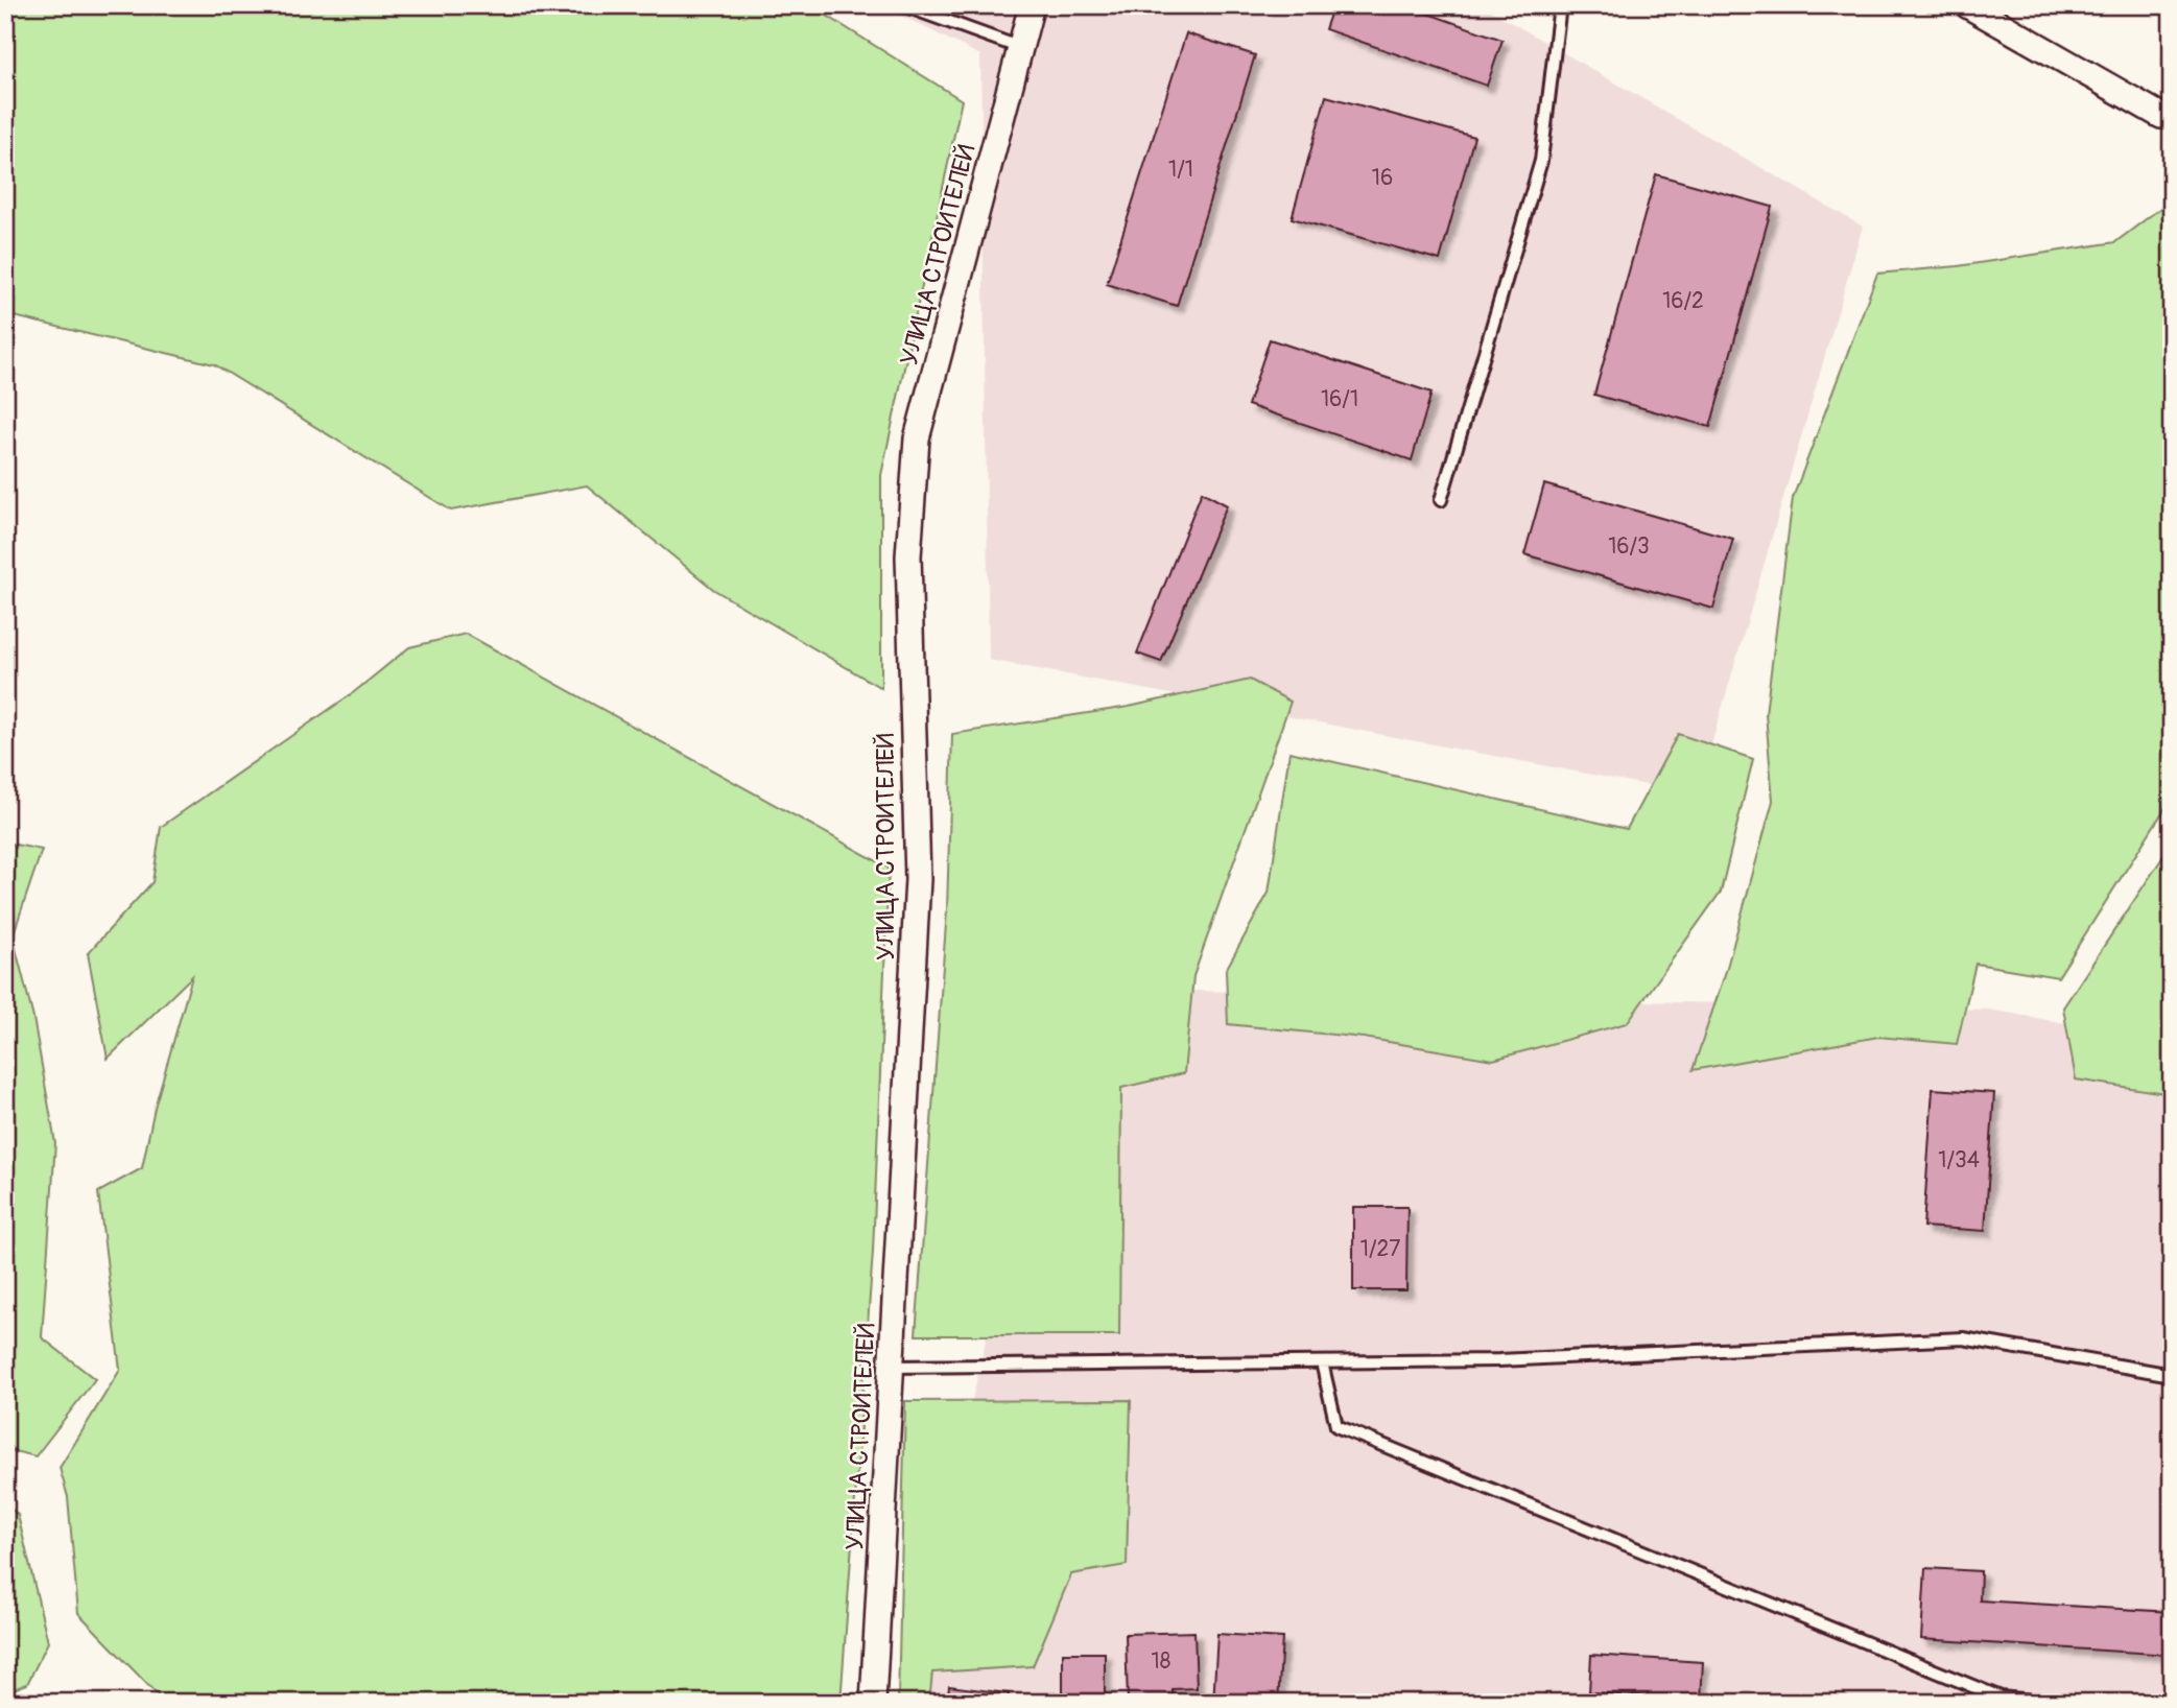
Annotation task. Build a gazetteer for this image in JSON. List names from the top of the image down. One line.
{"streets":{"street":["УЛИЦА СТРОИТЕЛЕЙ"]},"house_numbers":["1/1","16","16/2","16/1","16/3","1/34","1/27","18"]}
